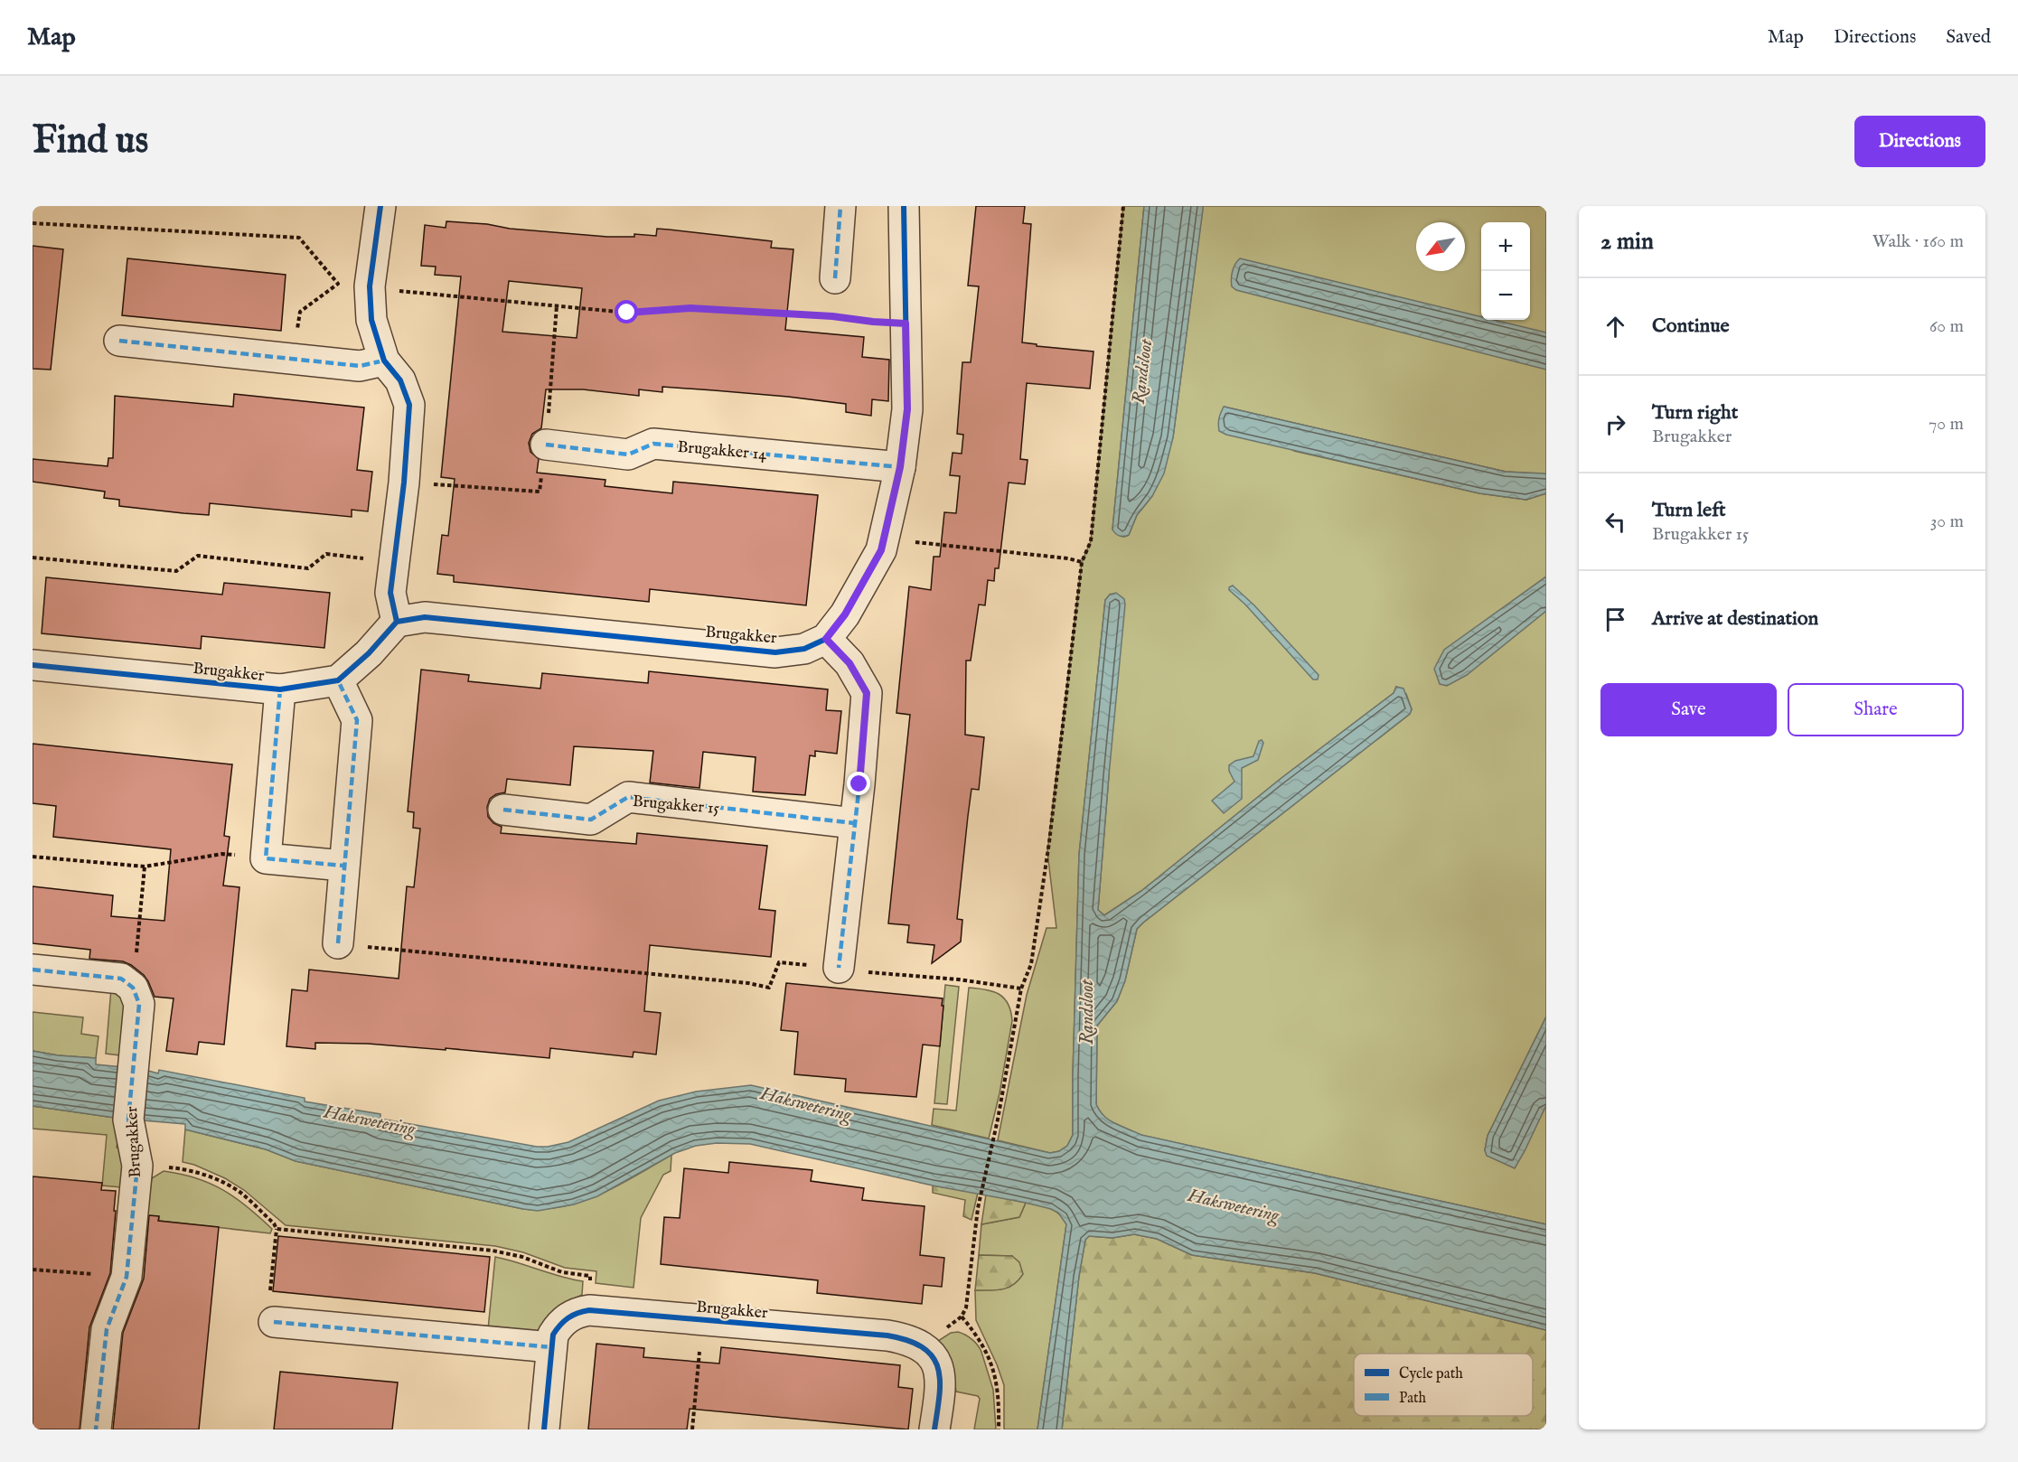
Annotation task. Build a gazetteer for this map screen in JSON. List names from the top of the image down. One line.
{"streets":{"street":["Brugakker 14","Brugakker","Brugakker 15"]},"crossings":[["Brugakker 14","Brugakker"]],"water":["Randsloot","Hakswetering"],"legend":["Cycle path","Path"],"north":"bottom left","page":{"header":"Map","nav":["Map","Directions","Saved"],"buttons":["Directions",["Save","Share"]],"title":"Find us","heading":["2 min","Walk · 160 m"],"map_buttons":["+","−"],"list":[["Continue","60 m"],["Turn right","Brugakker","70 m"],["Turn left","Brugakker 15","30 m"],"Arrive at destination"]}}
